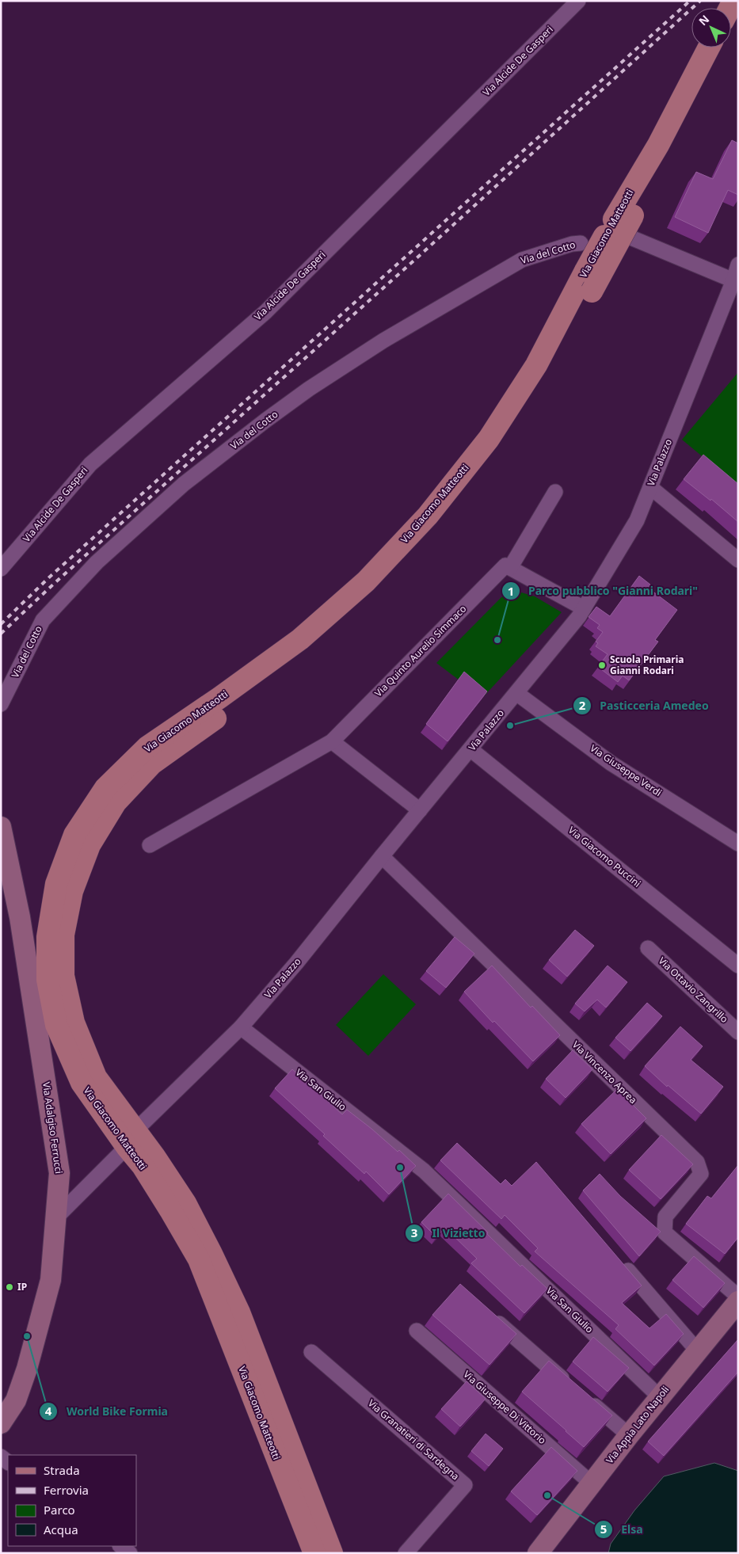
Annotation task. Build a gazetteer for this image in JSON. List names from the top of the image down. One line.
{"streets":{"main road":["Via Giacomo Matteotti"],"street":["Via Alcide De Gasperi","Via del Cotto","Via Palazzo","Via Quinto Aurelio Simmaco","Via Giuseppe Verdi","Via Giacomo Puccini","Via Ottavio Zangrillo","Via Vincenzo Aprea","Via San Giulio","Via Adalgiso Ferrucci","Via Giuseppe Di Vittorio","Via Appia Lato Napoli","Via Granatieri di Sardegna"]},"crossings":[["Via Giacomo Matteotti","Via Palazzo"],["Via Palazzo","Via Giuseppe Verdi"],["Via Palazzo","Via Giacomo Puccini"],["Via Palazzo","Via Vincenzo Aprea"],["Via Palazzo","Via San Giulio"],["Via Palazzo","Via Adalgiso Ferrucci"],["Via San Giulio","Via Appia Lato Napoli"],["Via Giuseppe Di Vittorio","Via Appia Lato Napoli"]],"places":["Parco pubblico \"Gianni Rodari\"","Scuola Primaria Gianni Rodari","Pasticceria Amedeo","Il Vizietto","IP","World Bike Formia","Elsa"],"legend":["Strada","Ferrovia","Parco","Acqua"],"north":"top left"}
